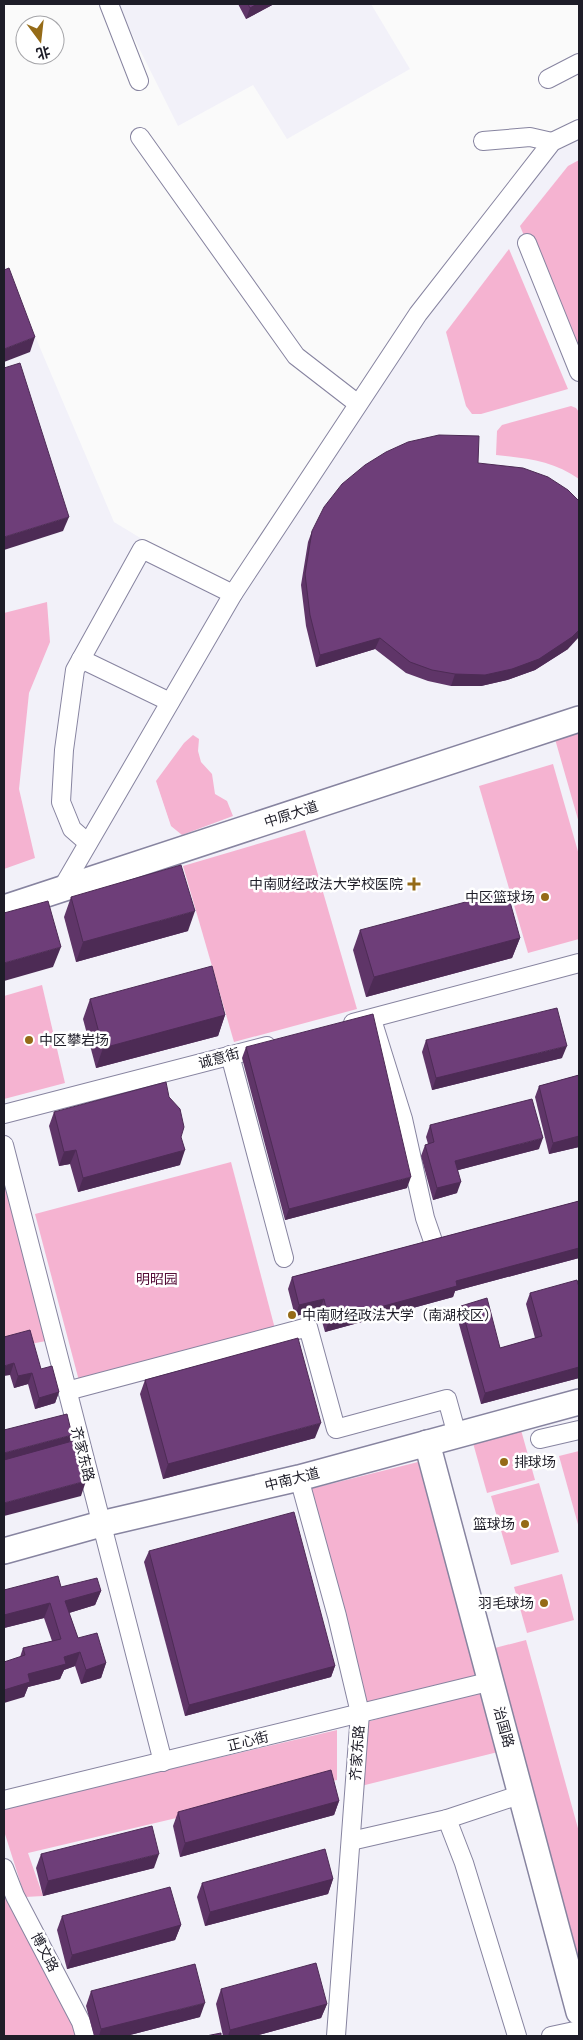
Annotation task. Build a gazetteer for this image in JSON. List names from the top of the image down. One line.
{"streets":{"main road":["中原大道","中南大道","治国路"],"street":["诚意街","齐家东路","正心街","博文路"]},"crossings":[["齐家东路","中南大道"],["齐家东路","正心街"],["中南大道","治国路"],["治国路","正心街"]],"parks":["明昭园"],"places":{"health":["中南财经政法大学校医院"],"other":["中区篮球场","中区攀岩场","中南财经政法大学（南湖校区）","排球场","篮球场","羽毛球场"]},"north":"bottom"}
